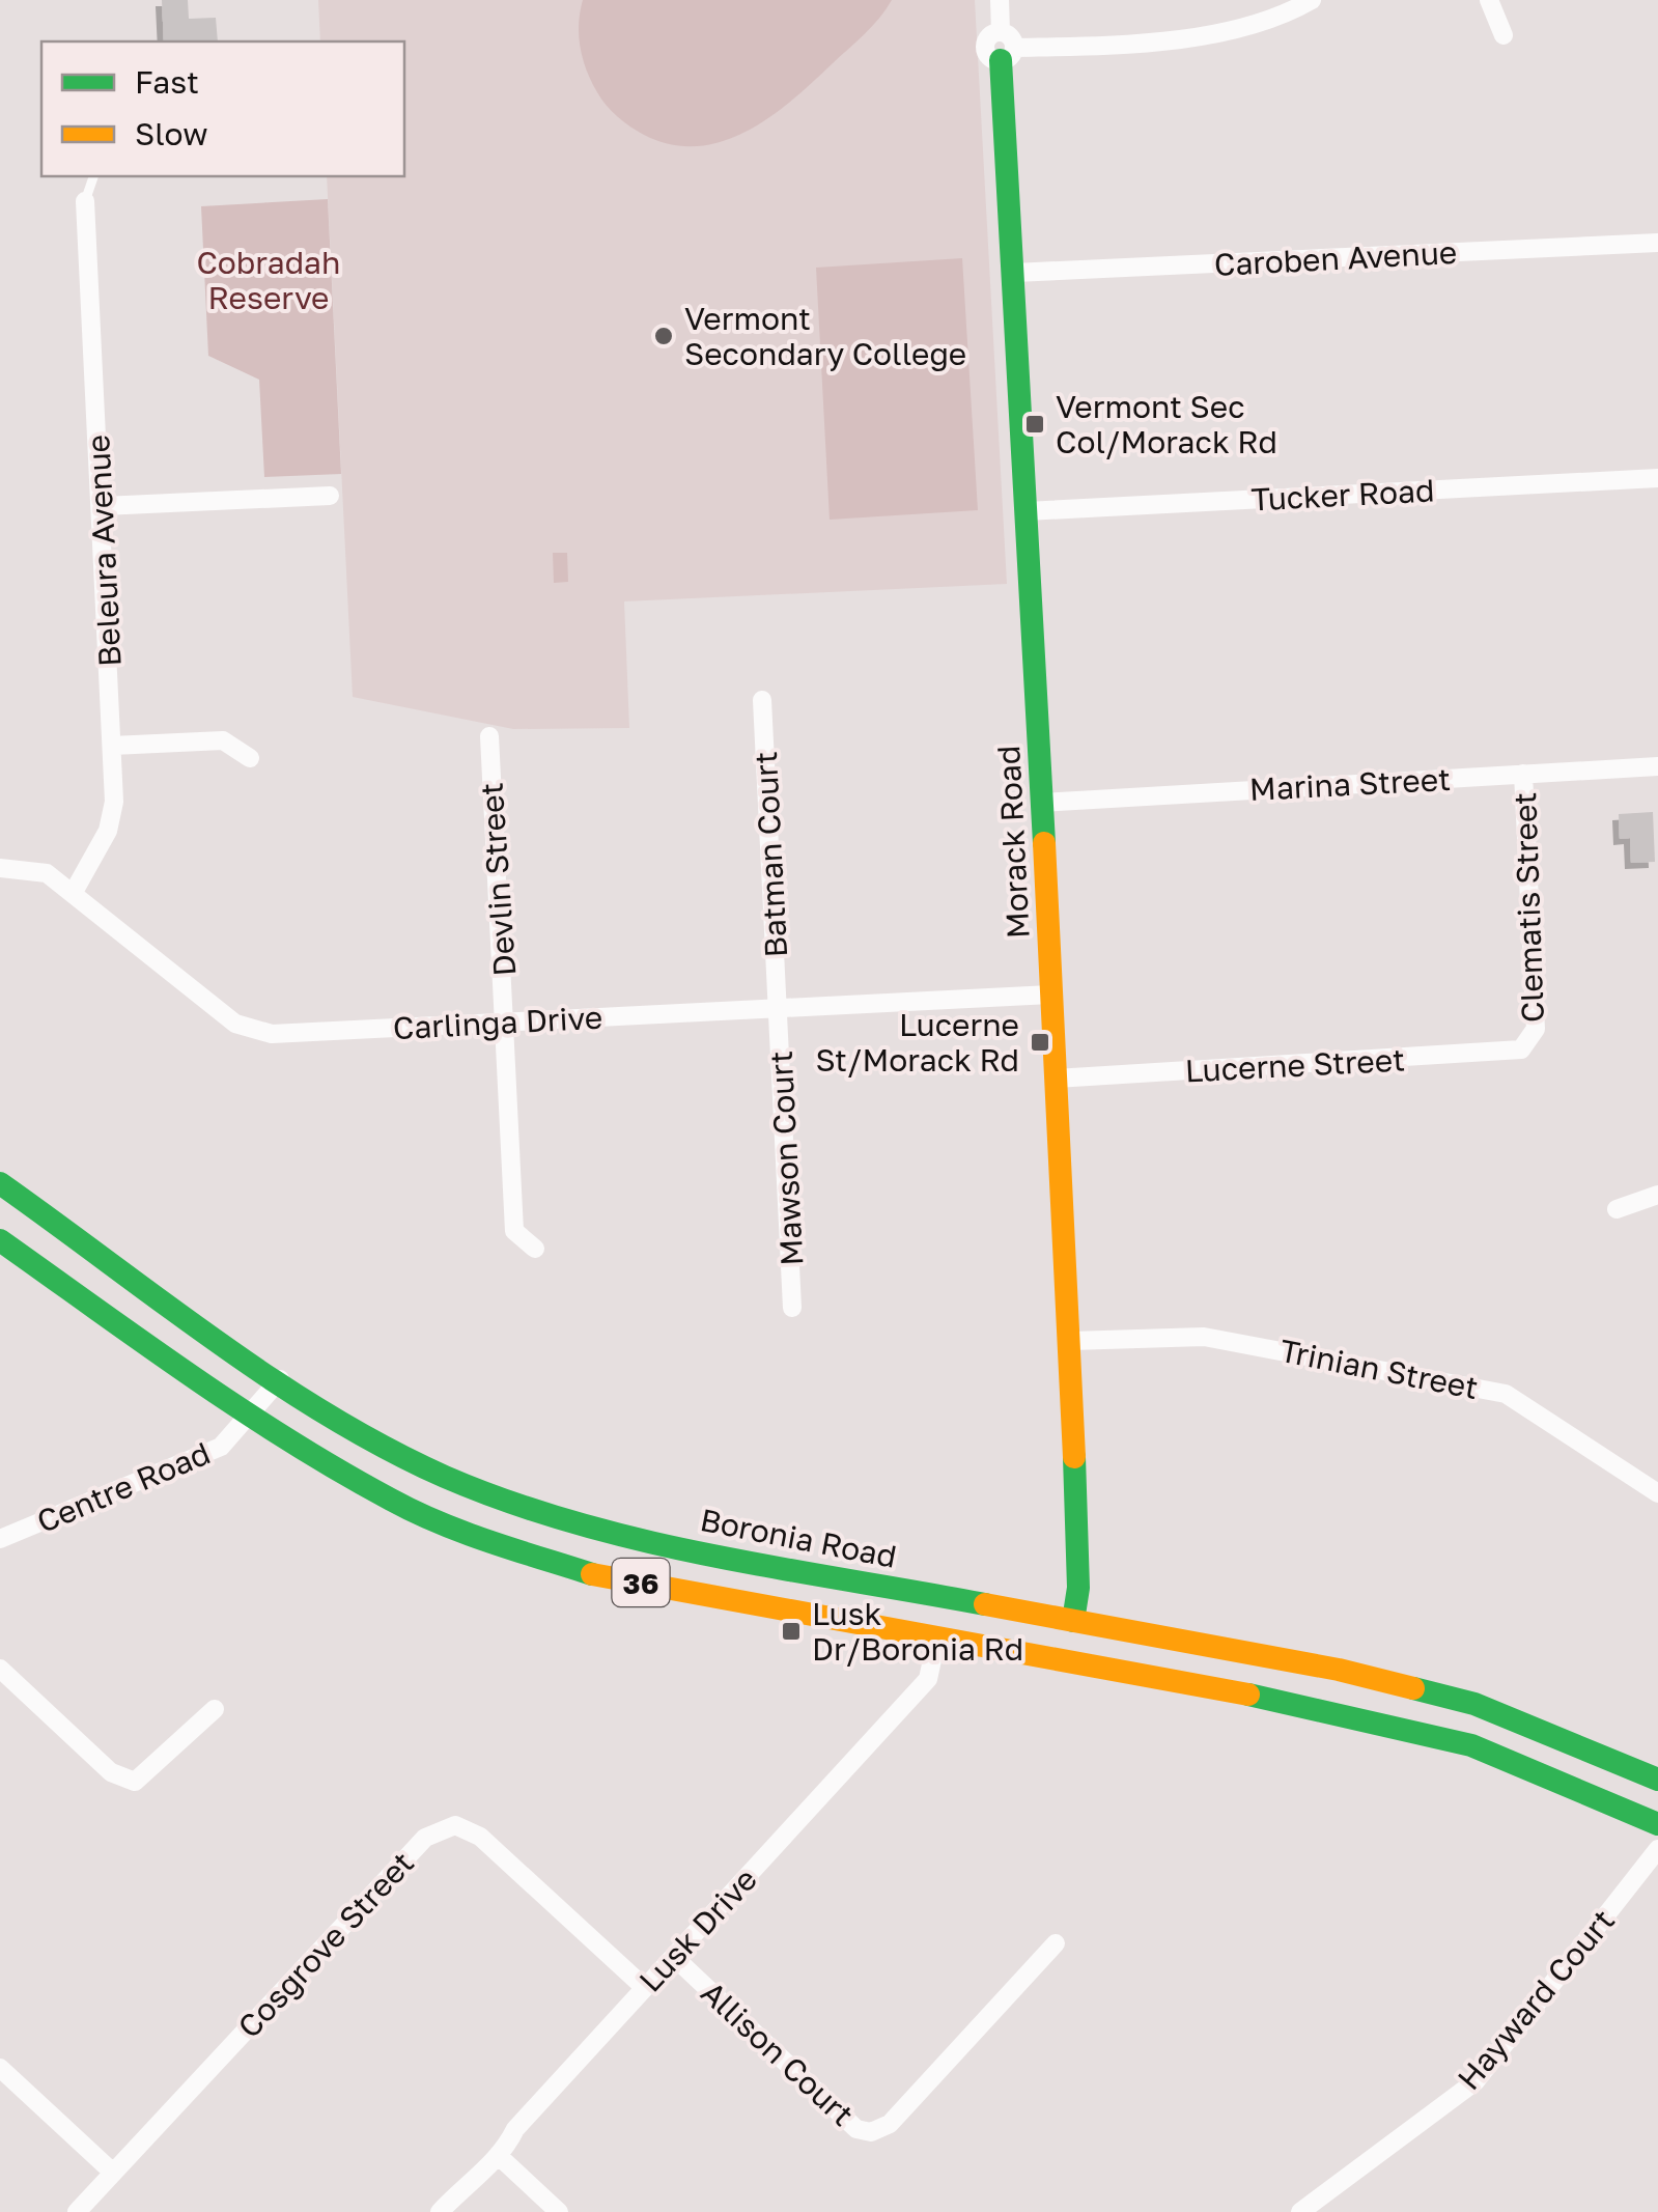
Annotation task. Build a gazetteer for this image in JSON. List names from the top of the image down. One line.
{"streets":{"main road":["Morack Road","Boronia Road","36"],"street":["Caroben Avenue","Tucker Road","Beleura Avenue","Marina Street","Batman Court","Devlin Street","Clematis Street","Carlinga Drive","Lucerne Street","Mawson Court","Trinian Street","Centre Road","Lusk Drive","Cosgrove Street","Hayward Court","Allison Court"]},"crossings":[["Caroben Avenue","Morack Road"],["Tucker Road","Morack Road"],["Beleura Avenue","Carlinga Drive"],["Marina Street","Morack Road"],["Marina Street","Clematis Street"],["Morack Road","Carlinga Drive"],["Morack Road","Lucerne Street"],["Morack Road","Trinian Street"],["Morack Road","Boronia Road"],["Morack Road","36"],["Batman Court","Carlinga Drive"],["Batman Court","Mawson Court"],["Devlin Street","Carlinga Drive"],["Clematis Street","Lucerne Street"],["Carlinga Drive","Mawson Court"],["Centre Road","Boronia Road"],["Centre Road","36"],["36","Lusk Drive"],["Lusk Drive","Cosgrove Street"],["Lusk Drive","Allison Court"]],"parks":["Cobradah Reserve"],"places":{"other":["Vermont Secondary College"],"transit":["Vermont Sec Col/Morack Rd","Lucerne St/Morack Rd","Lusk Dr/Boronia Rd"]},"legend":["Fast","Slow"]}
